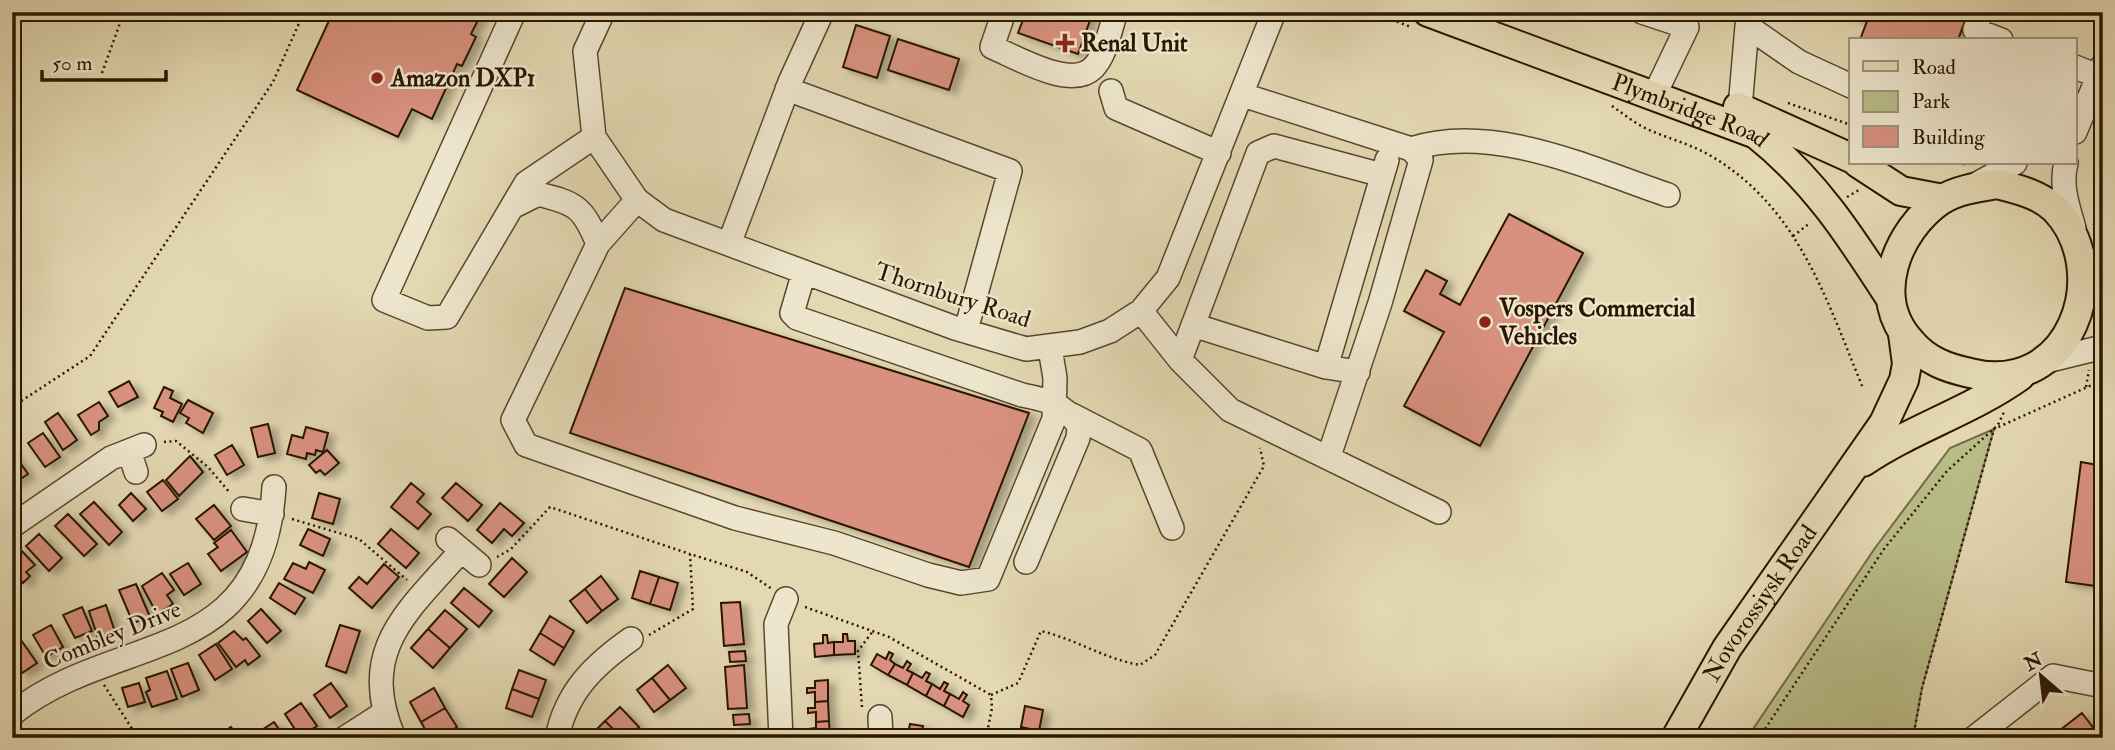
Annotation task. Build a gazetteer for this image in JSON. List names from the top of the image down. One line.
{"streets":{"main road":["Plymbridge Road","Novorossiysk Road"],"street":["Thornbury Road","Combley Drive"]},"crossings":[["Plymbridge Road","Novorossiysk Road"]],"places":{"health":["Renal Unit"],"other":["Amazon DXP1","Vospers Commercial Vehicles"]},"legend":["Road","Park","Building"],"scale_bar":"50 m","north":"top left"}
